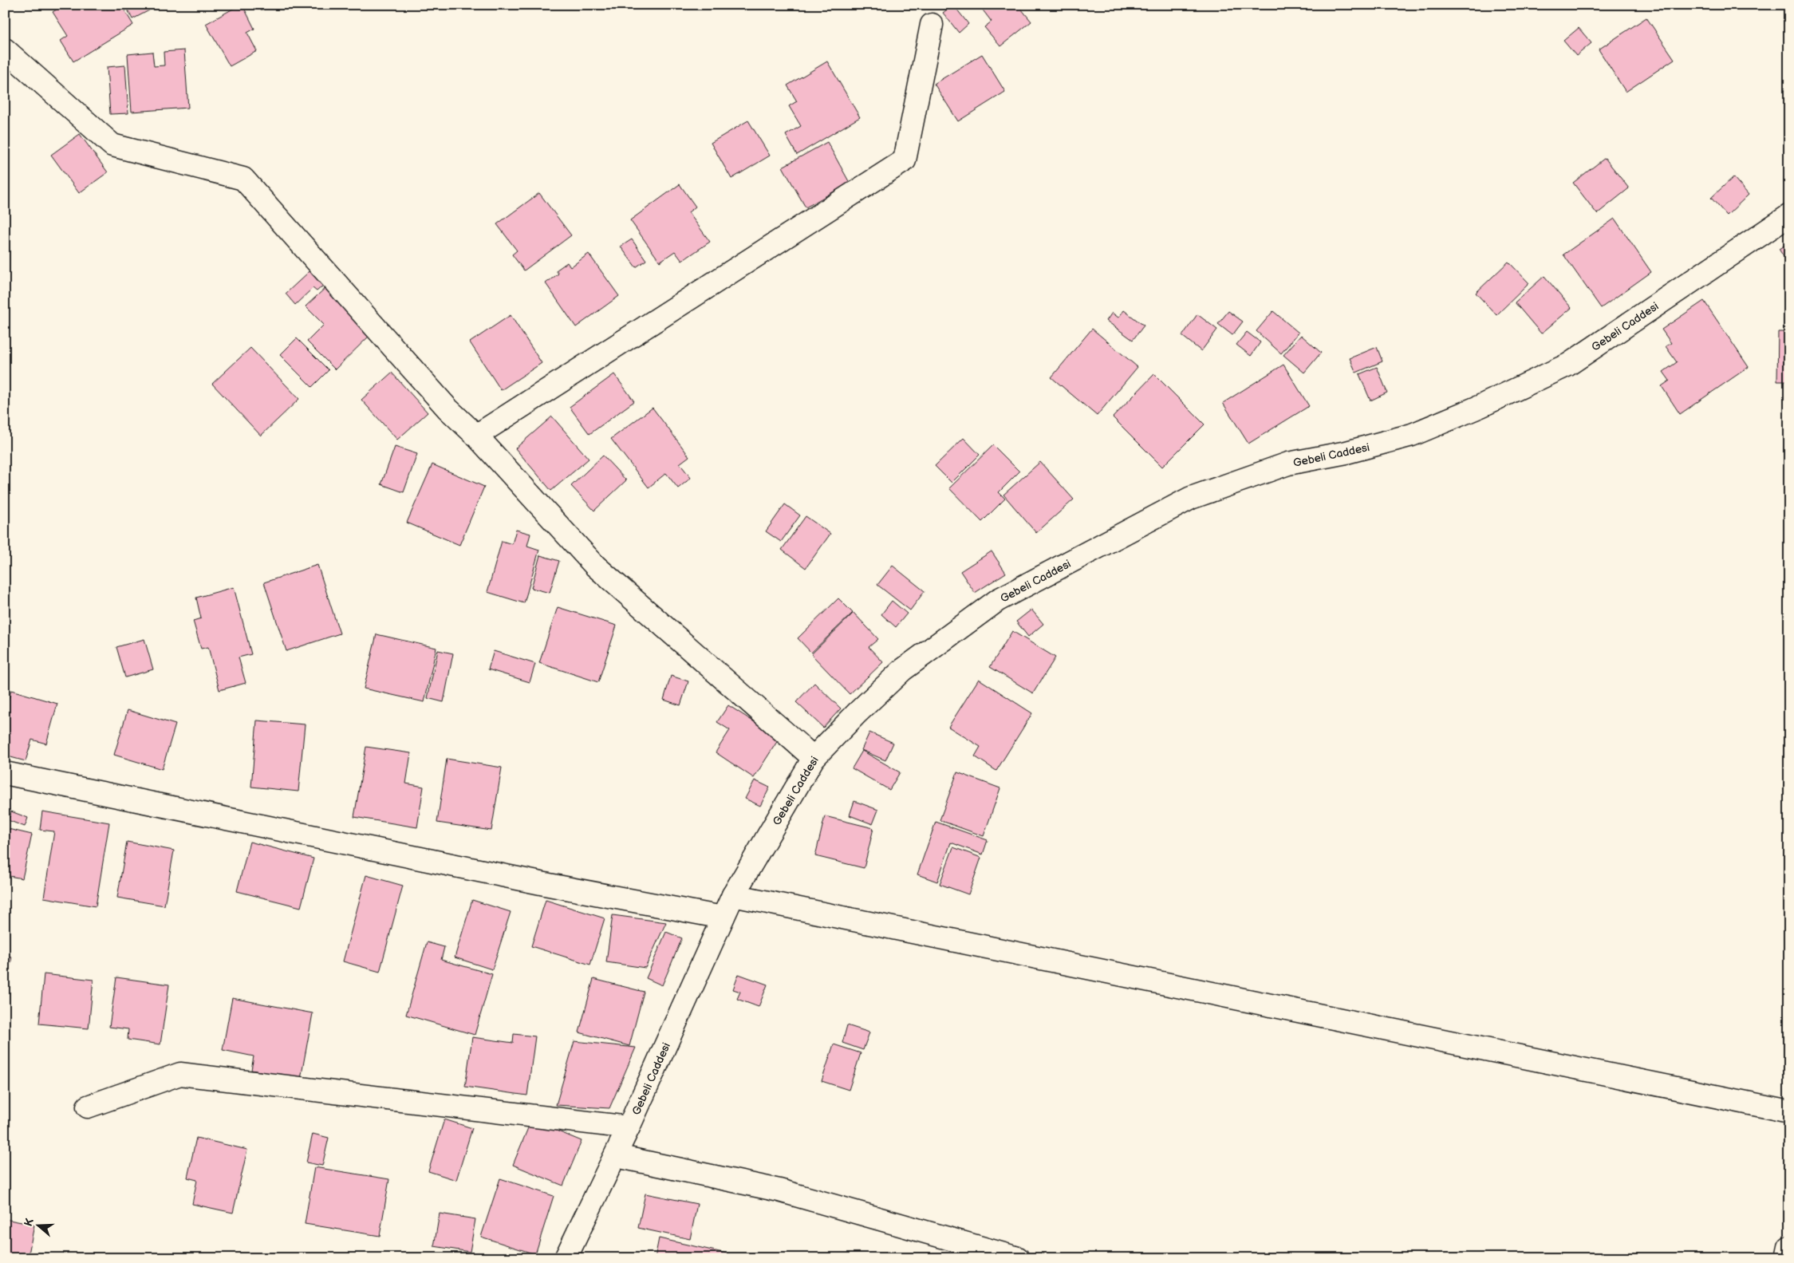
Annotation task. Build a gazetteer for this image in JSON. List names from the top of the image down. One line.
{"streets":{"street":["Gebeli Caddesi"]},"north":"left"}
